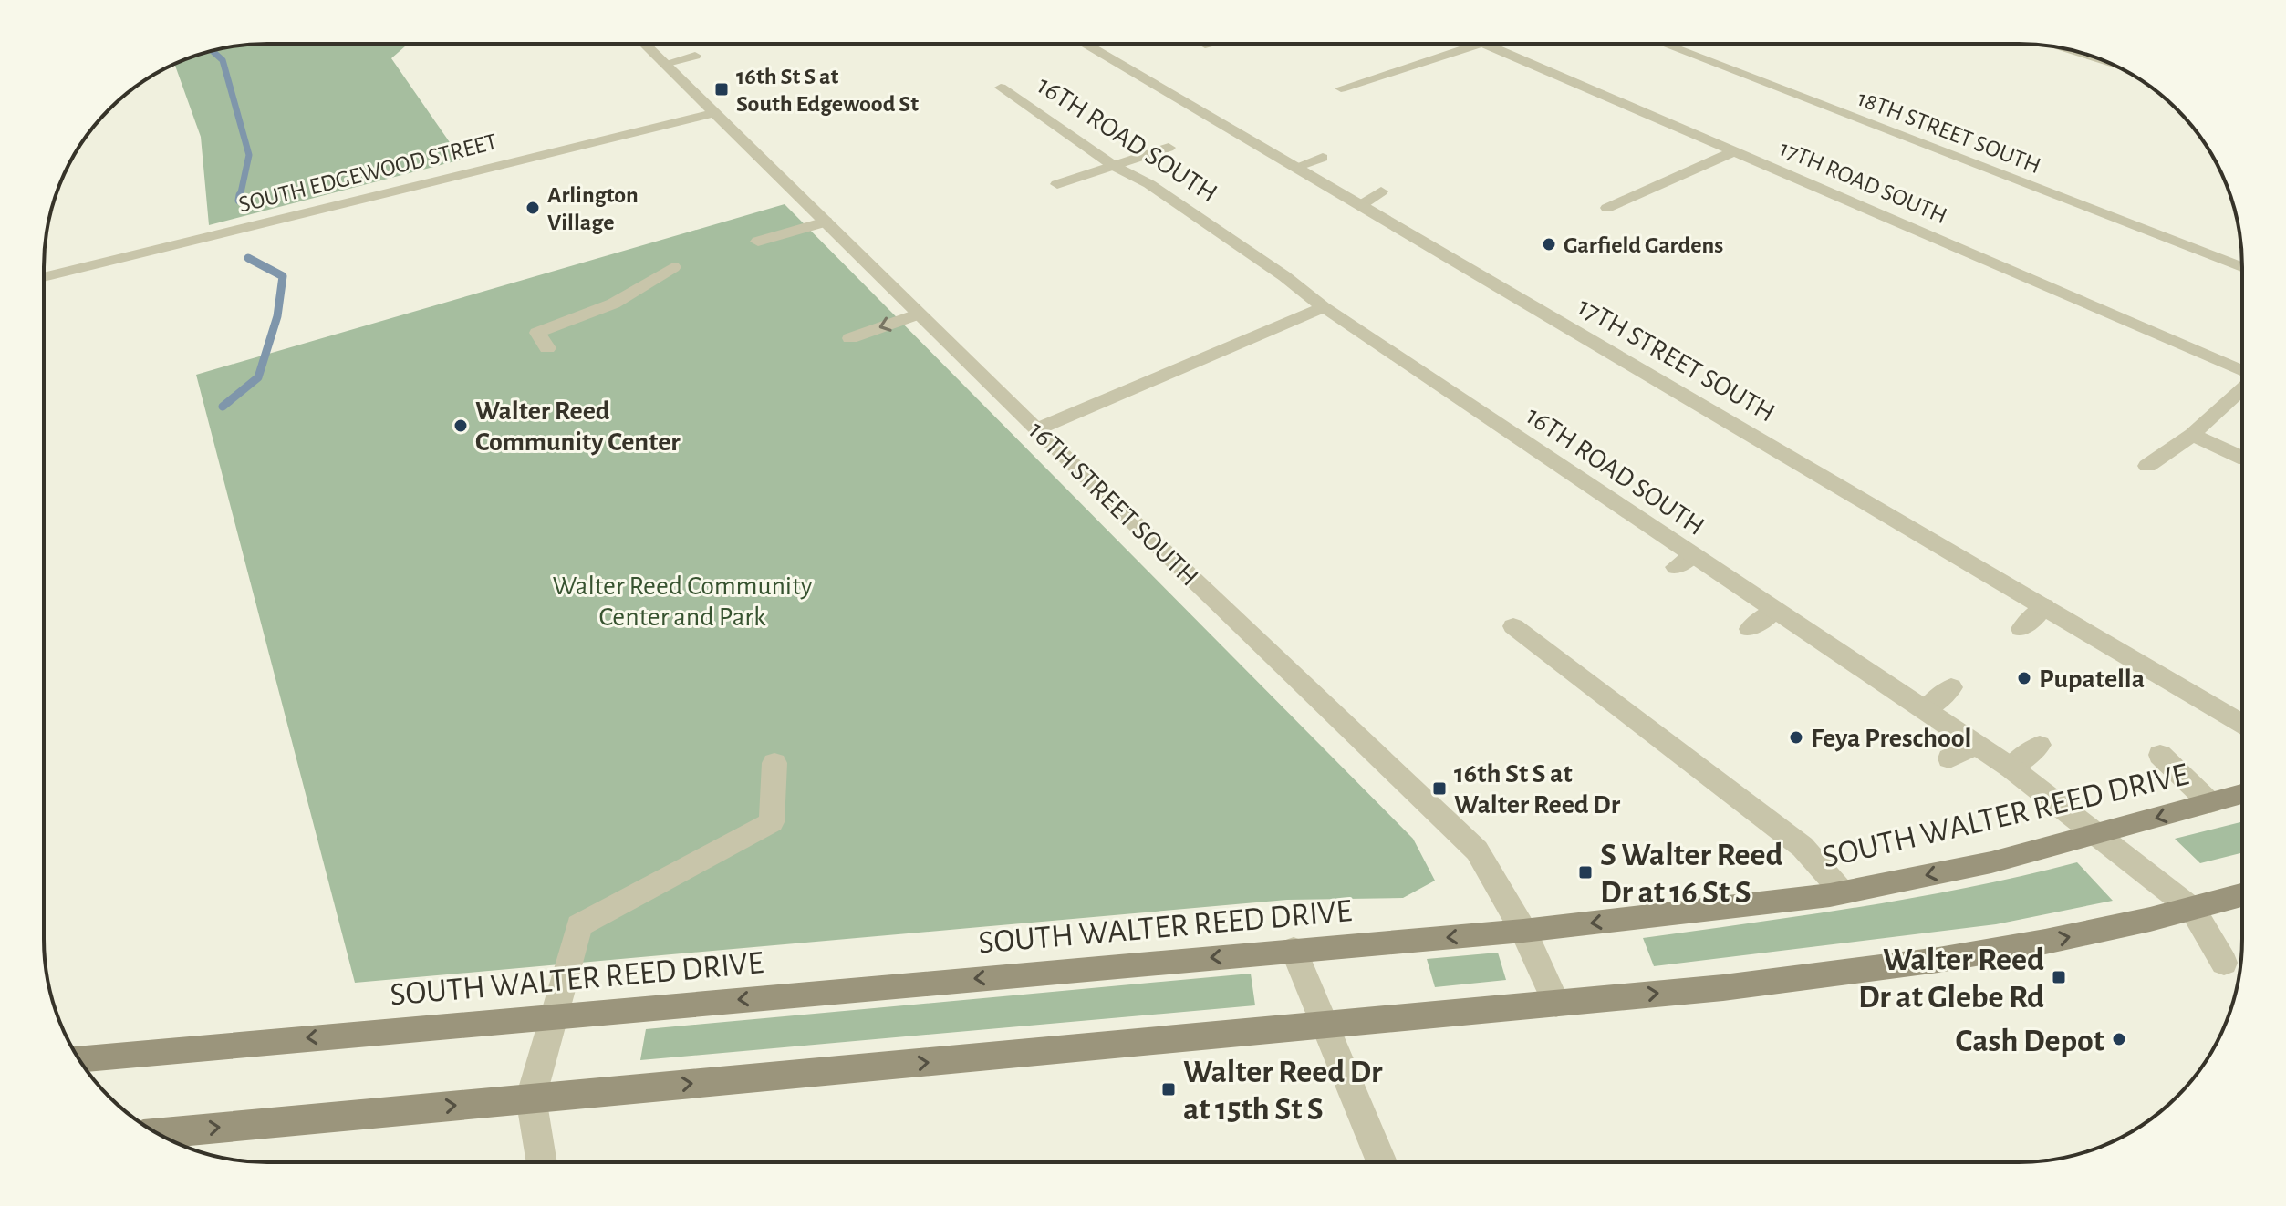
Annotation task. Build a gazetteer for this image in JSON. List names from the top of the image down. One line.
{"streets":{"main road":["SOUTH WALTER REED DRIVE"],"street":["18TH STREET SOUTH","16TH ROAD SOUTH","SOUTH EDGEWOOD STREET","17TH ROAD SOUTH","17TH STREET SOUTH","16TH STREET SOUTH"]},"crossings":[["16TH ROAD SOUTH","SOUTH WALTER REED DRIVE"],["SOUTH EDGEWOOD STREET","16TH STREET SOUTH"],["16TH STREET SOUTH","SOUTH WALTER REED DRIVE"]],"parks":["Walter Reed Community Center and Park"],"places":{"transit":["16th St S at South Edgewood St","16th St S at Walter Reed Dr","S Walter Reed Dr at 16 St S","Walter Reed Dr at Glebe Rd","Walter Reed Dr at 15th St S"],"other":["Arlington Village","Garfield Gardens","Walter Reed Community Center","Pupatella","Feya Preschool","Cash Depot"]}}
